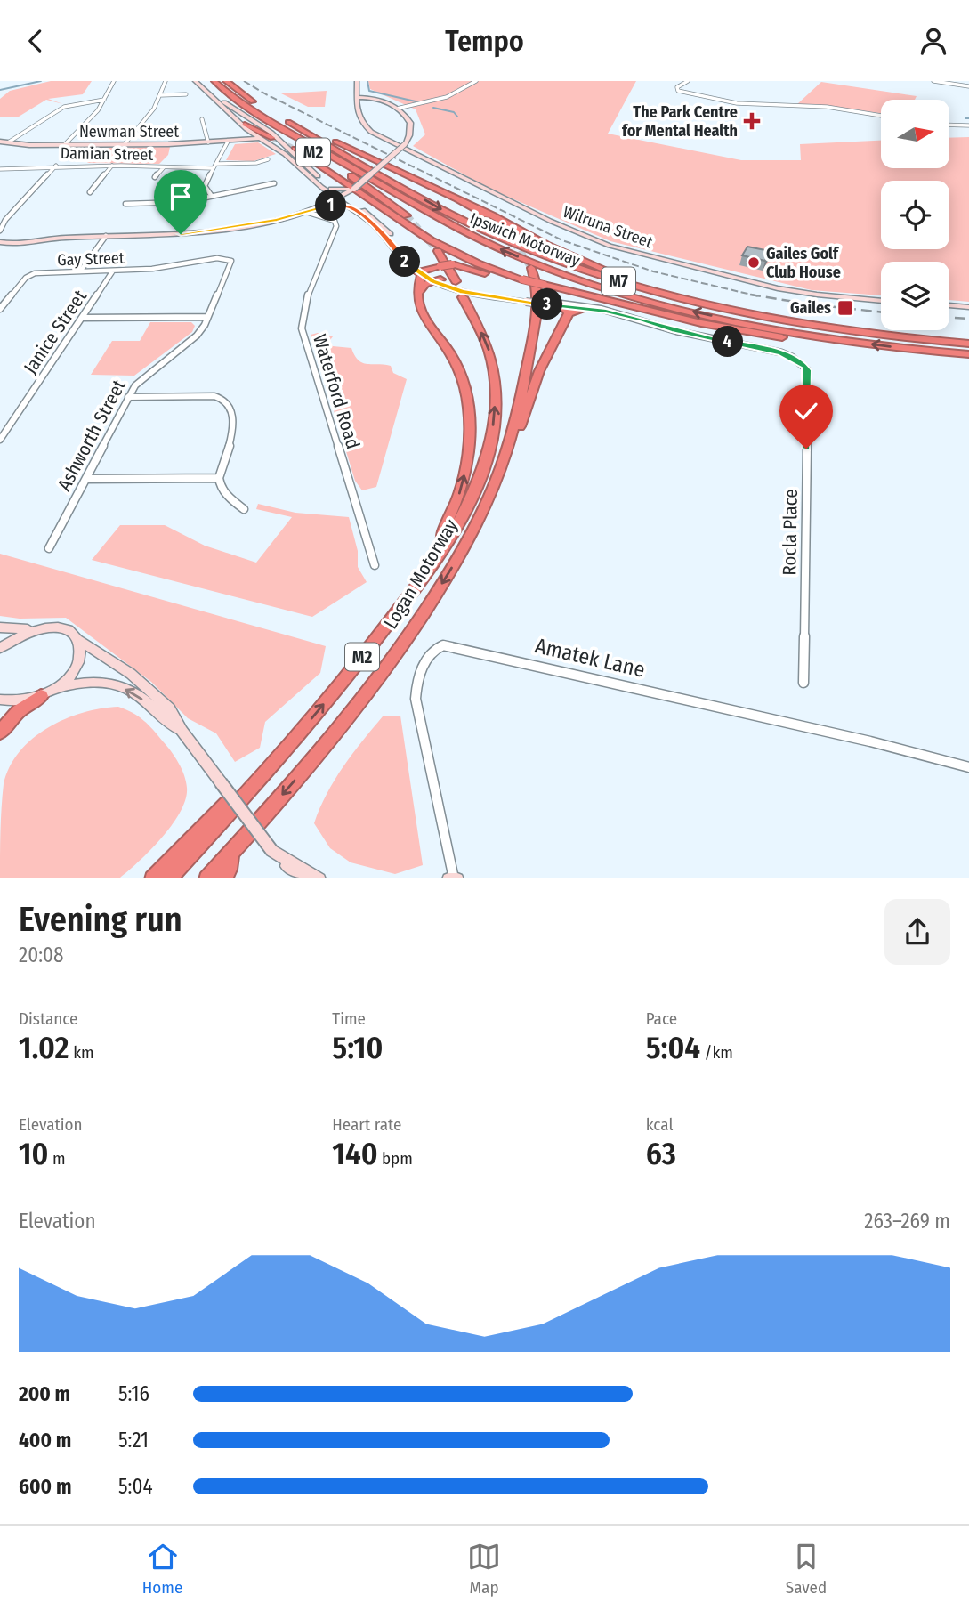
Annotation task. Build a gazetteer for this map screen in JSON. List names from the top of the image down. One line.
{"streets":{"highway":["M2","Ipswich Motorway","M7","Logan Motorway"],"main road":["Newman Street","Wilruna Street"],"street":["Damian Street","Gay Street","Janice Street","Waterford Road","Ashworth Street","Rocla Place","Amatek Lane"]},"crossings":[["M2","Ipswich Motorway"],["Gay Street","Janice Street"],["Gay Street","Ashworth Street"]],"places":{"health":["The Park Centre for Mental Health"],"other":["Gailes Golf Club House"],"transit":["Gailes"]},"north":"right","page":{"header":"Tempo","pins":["1","2","3","4"],"heading":["Evening run","20:08"],"stats":[["Distance","1.02 km"],["Time","5:10"],["Pace","5:04 /km"],["Elevation","10 m"],["Heart rate","140 bpm"],["kcal","63"]],"chart":["Elevation","263–269 m"],"list":[{"name":"200 m","note":"5:16"},{"name":"400 m","note":"5:21"},{"name":"600 m","note":"5:04"}],"tabs":["Home","Map","Saved"]}}
